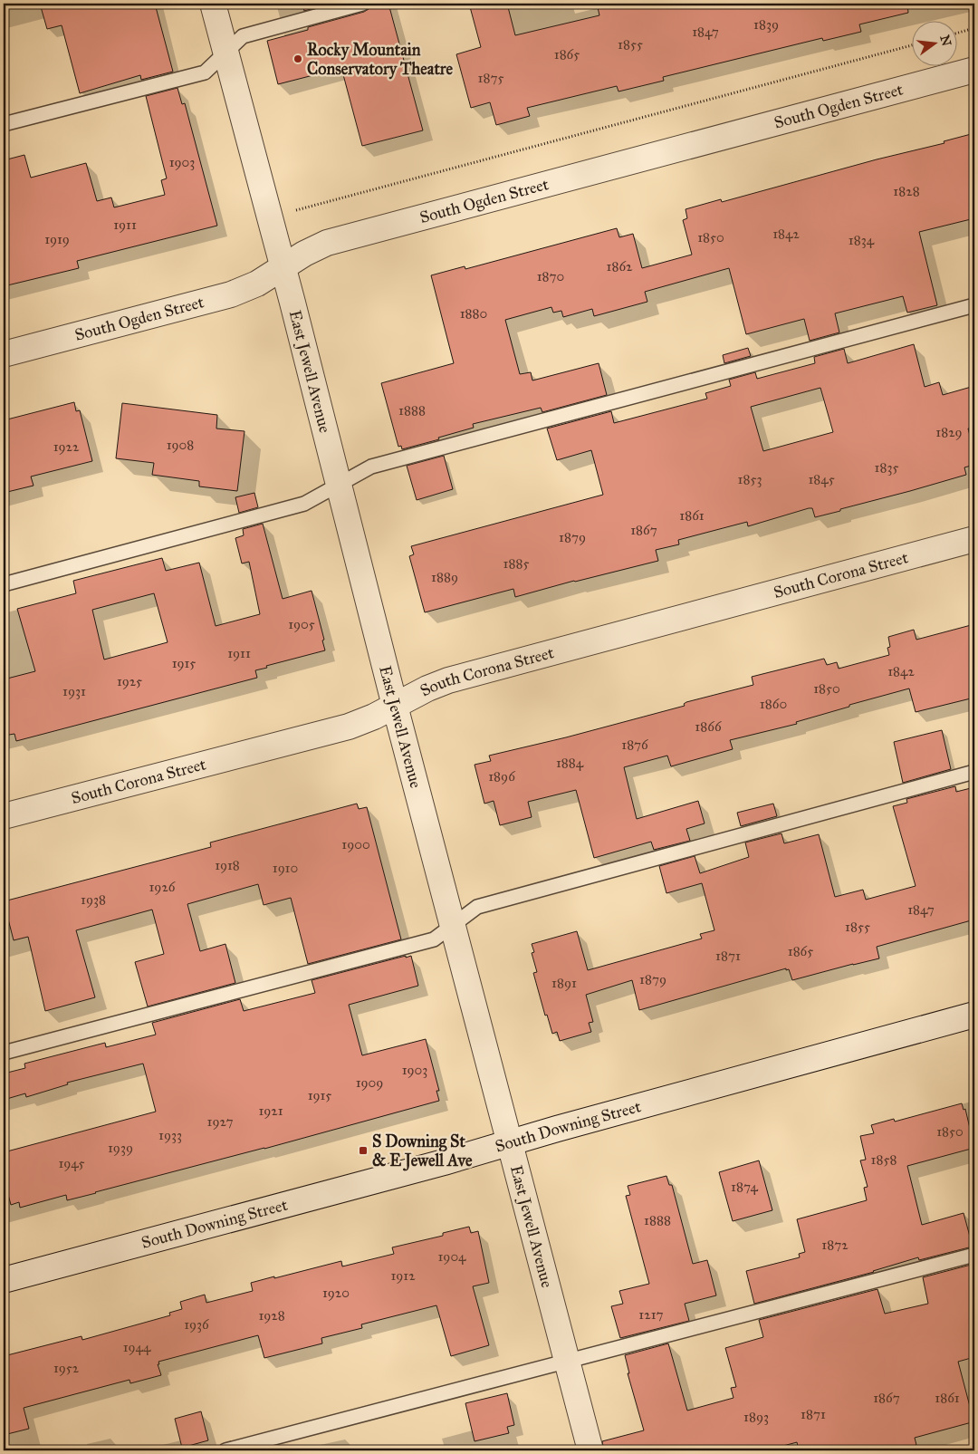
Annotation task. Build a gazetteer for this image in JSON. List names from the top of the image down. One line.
{"streets":{"street":["South Ogden Street","East Jewell Avenue","South Corona Street","South Downing Street"]},"crossings":[["South Ogden Street","East Jewell Avenue"],["East Jewell Avenue","South Corona Street"],["East Jewell Avenue","South Downing Street"]],"places":{"other":["Rocky Mountain Conservatory Theatre"],"transit":["S Downing St & E Jewell Ave"]},"house_numbers":["1839","1847","1855","1865","1875","1903","1828","1911","1842","1850","1919","1834","1862","1870","1880","1888","1829","1908","1922","1835","1853","1845","1861","1867","1879","1885","1889","1905","1911","1915","1842","1925","1850","1931","1860","1866","1876","1884","1896","1900","1918","1910","1926","1938","1847","1855","1865","1871","1879","1891","1903","1909","1915","1921","1927","1850","1933","1939","1858","1945","1874","1888","1872","1904","1912","1920","1217","1928","1936","1944","1952","1867","1861","1871","1893"],"north":"right"}
